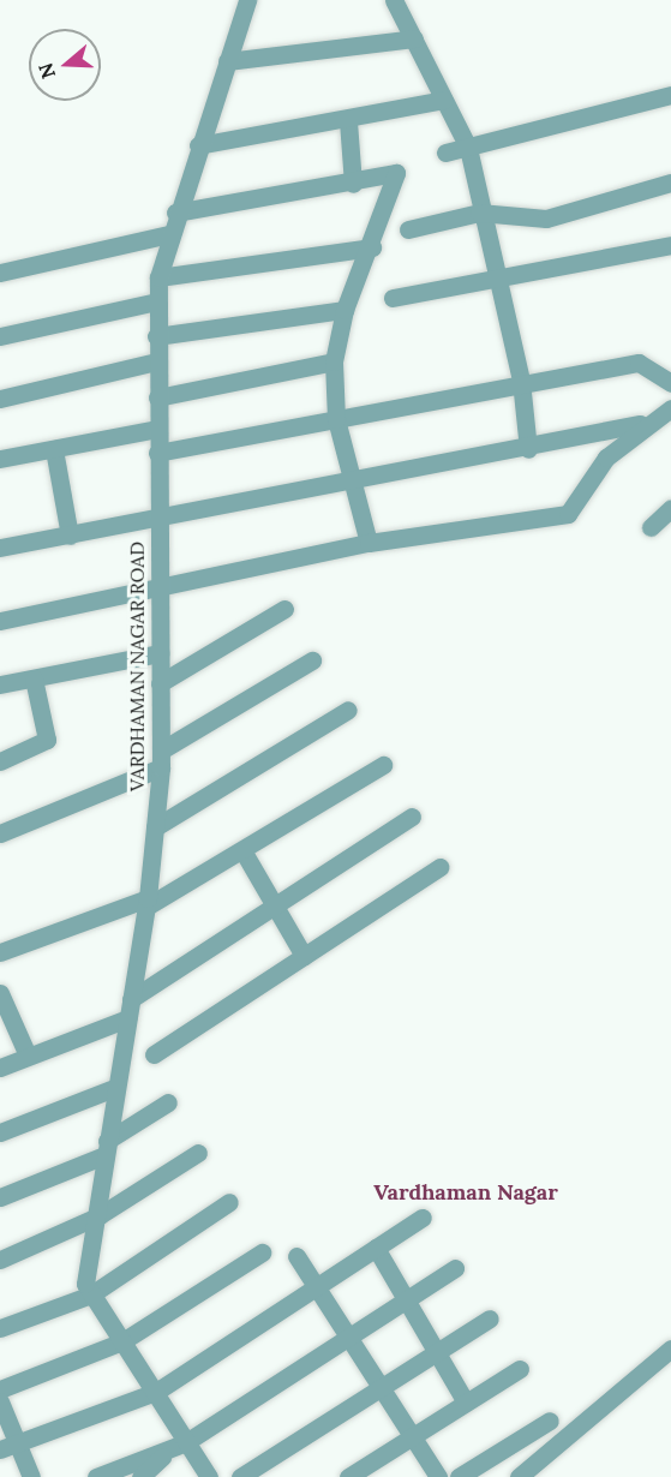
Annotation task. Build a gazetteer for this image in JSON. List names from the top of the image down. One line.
{"streets":{"street":["VARDHAMAN NAGAR ROAD"]},"districts":["Vardhaman Nagar"],"north":"left"}
